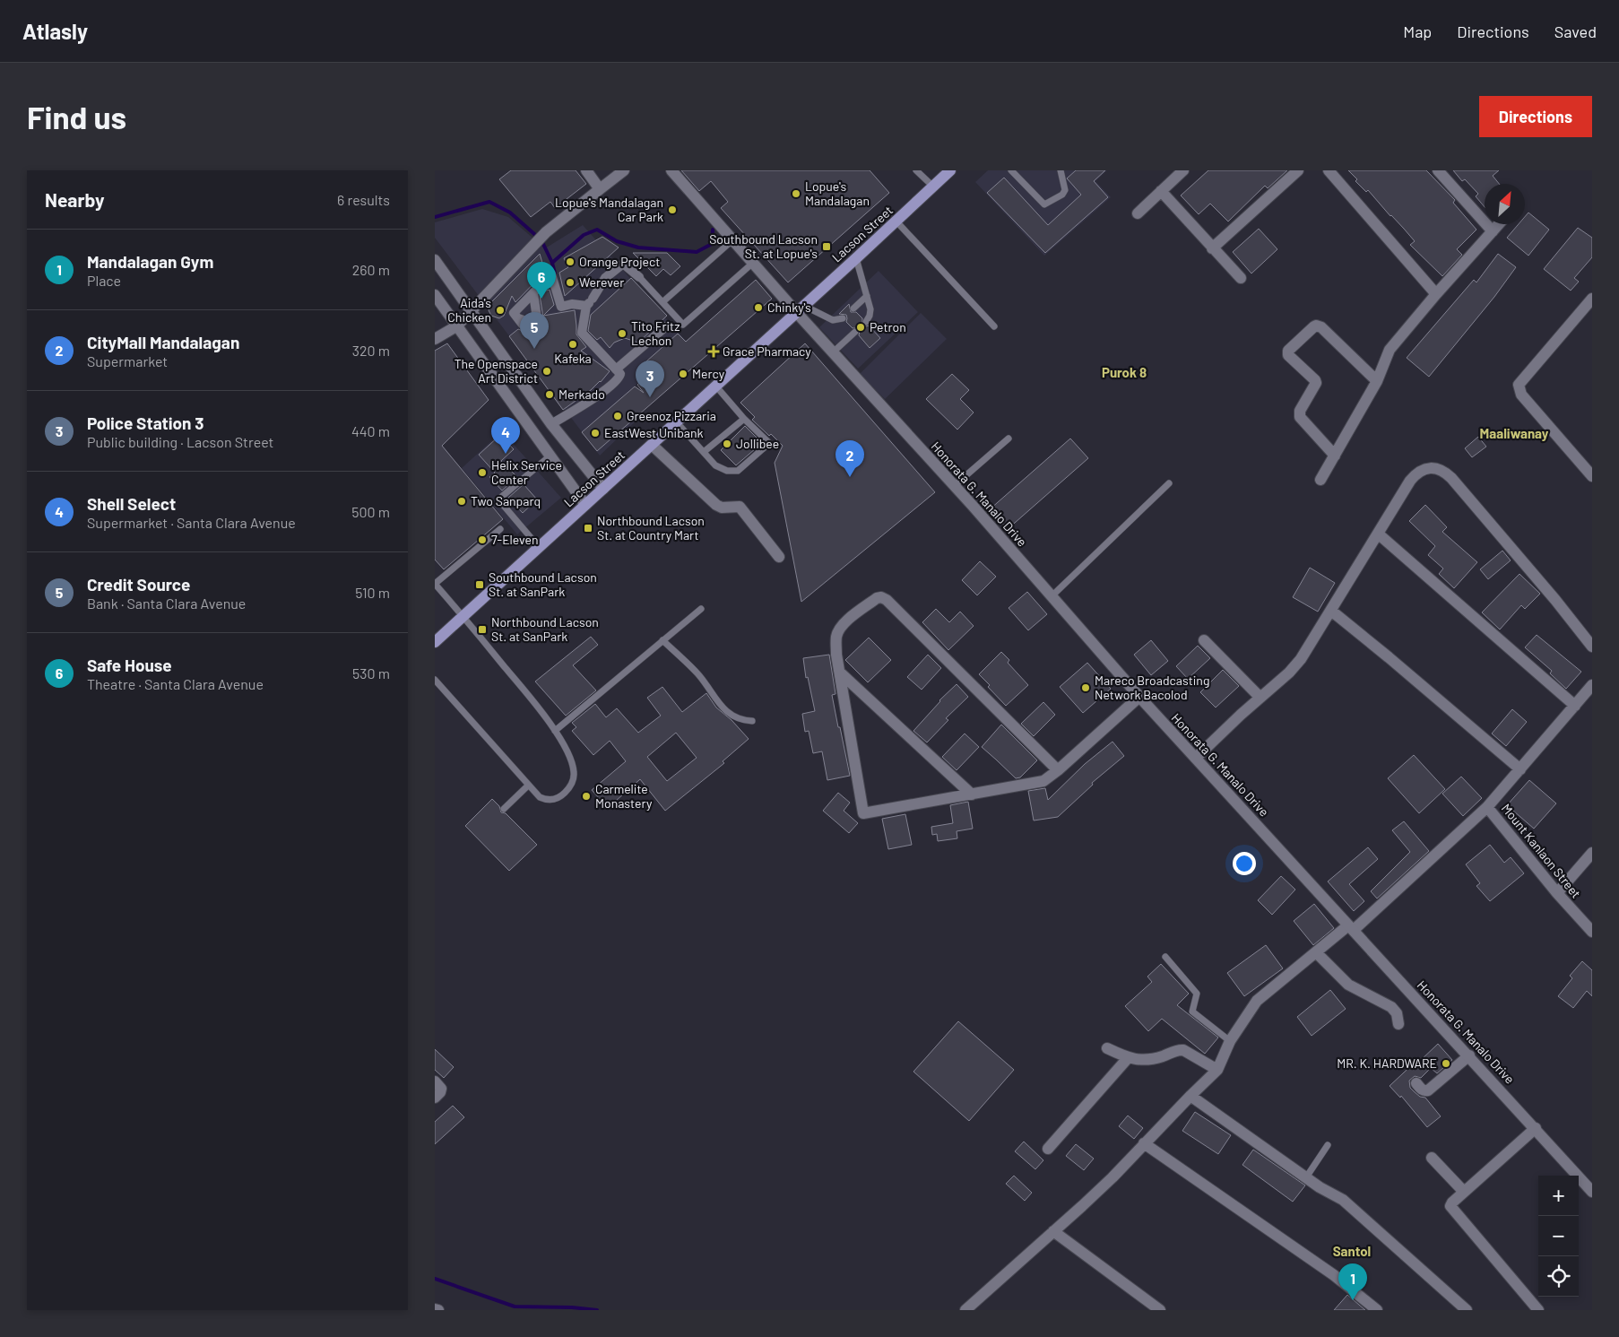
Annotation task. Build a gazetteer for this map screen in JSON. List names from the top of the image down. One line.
{"streets":{"main road":["Lacson Street"],"street":["Honorata G. Manalo Drive","Mount Kanlaon Street"]},"crossings":[["Lacson Street","Honorata G. Manalo Drive"]],"districts":["Purok 8","Maaliwanay","Santol"],"places":{"other":["Lopue's Mandalagan","Lopue's Mandalagan Car Park","Orange Project","Werever","Chinky's","Aida's Chicken","Petron","Tito Fritz Lechon","Kafeka","The Openspace Art District","Mercy","Merkado","Greenoz Pizzaria","EastWest Unibank","Jollibee","Helix Service Center","Two Sanparq","7-Eleven","Mareco Broadcasting Network Bacolod","Carmelite Monastery","MR. K. HARDWARE"],"transit":["Southbound Lacson St. at Lopue's","Northbound Lacson St. at Country Mart","Southbound Lacson St. at SanPark","Northbound Lacson St. at SanPark"],"health":["Grace Pharmacy"]},"north":"top right","page":{"header":"Atlasly","nav":["Map","Directions","Saved"],"buttons":"Directions","title":"Find us","heading":["Nearby","6 results"],"list":[{"mark":"1","name":"Mandalagan Gym","note":"Place","value":"260 m"},{"mark":"2","name":"CityMall Mandalagan","note":"Supermarket","value":"320 m"},{"mark":"3","name":"Police Station 3","note":"Public building · Lacson Street","value":"440 m"},{"mark":"4","name":"Shell Select","note":"Supermarket · Santa Clara Avenue","value":"500 m"},{"mark":"5","name":"Credit Source","note":"Bank · Santa Clara Avenue","value":"510 m"},{"mark":"6","name":"Safe House","note":"Theatre · Santa Clara Avenue","value":"530 m"}],"pins":["6","5","3","4","2","1"],"map_buttons":["+","−"]}}
